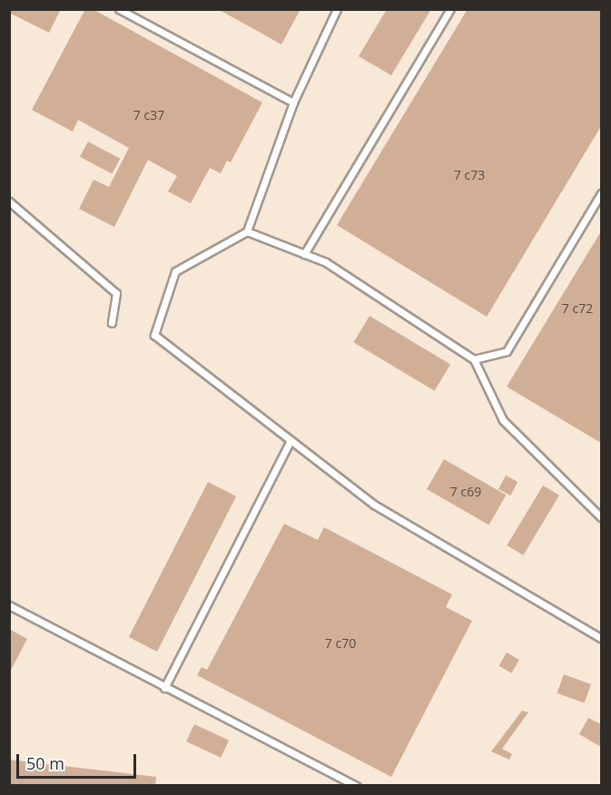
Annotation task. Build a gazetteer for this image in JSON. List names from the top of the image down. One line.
{"house_numbers":["7 с37","7 с73","7 с72","7 с69","7 с70"],"scale_bar":"50 m"}
